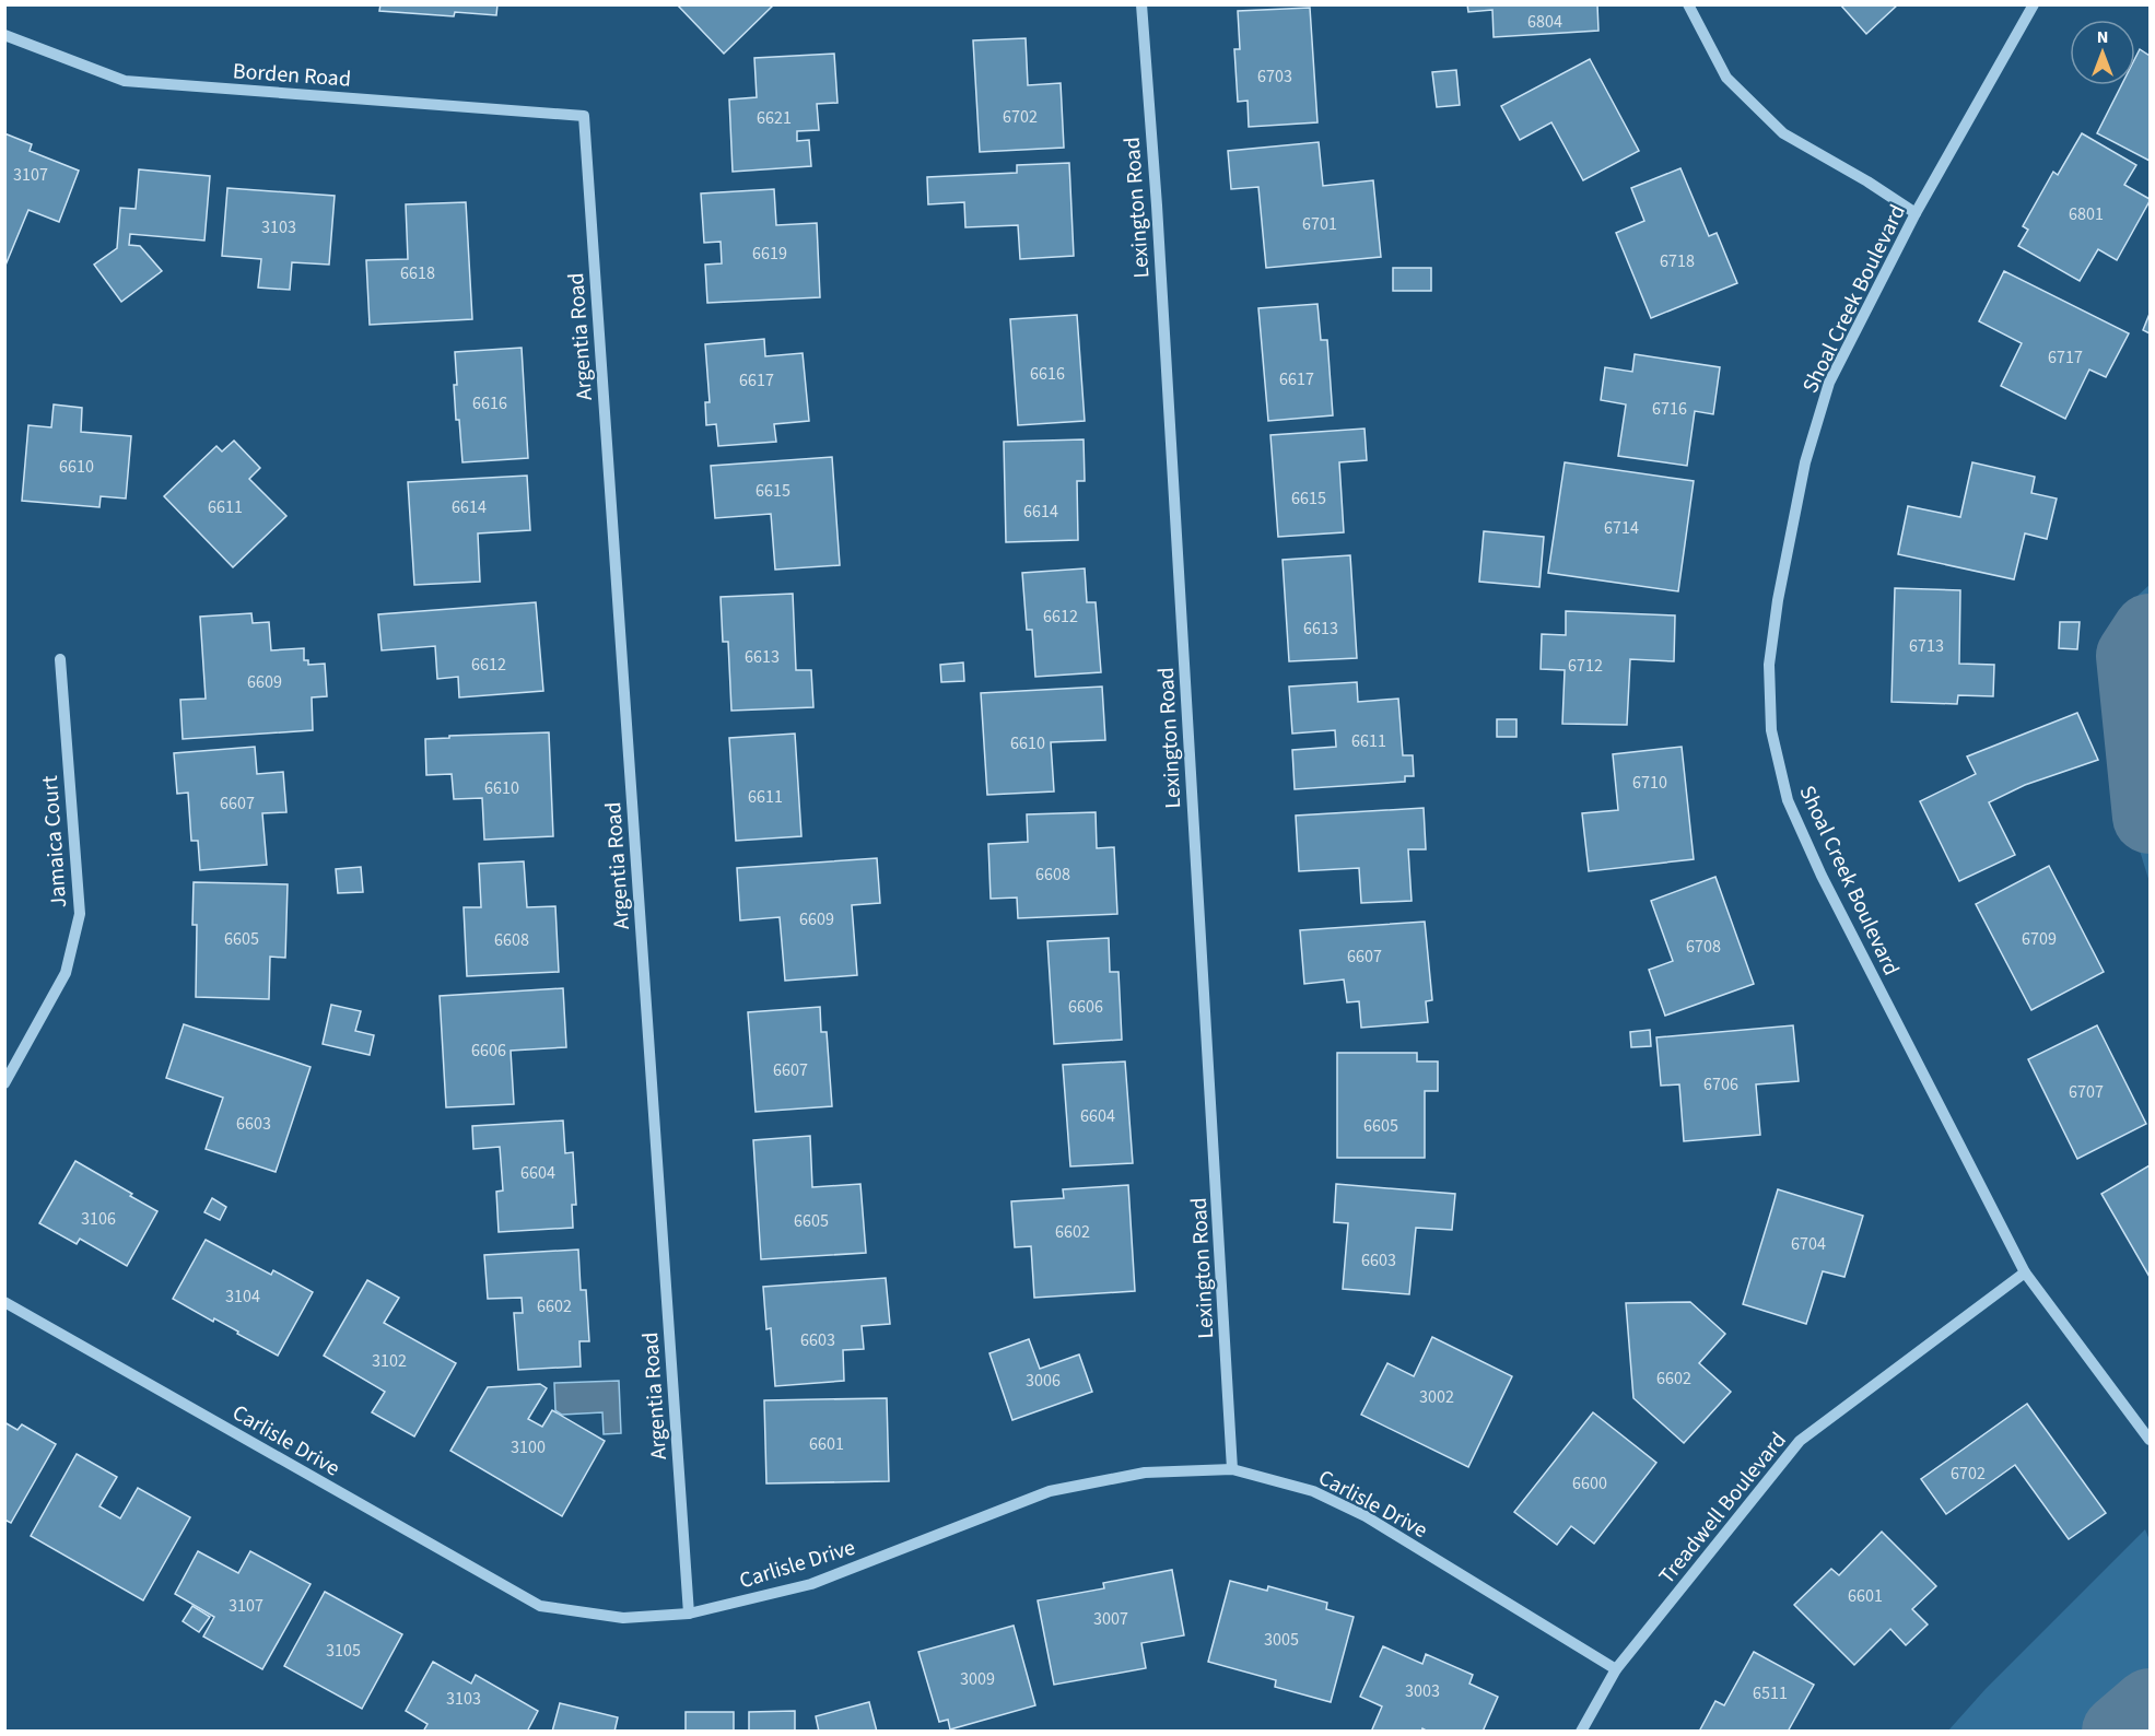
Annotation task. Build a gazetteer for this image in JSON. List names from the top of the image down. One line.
{"streets":{"street":["Borden Road","Lexington Road","Shoal Creek Boulevard","Argentia Road","Jamaica Court","Carlisle Drive","Treadwell Boulevard"]},"crossings":[["Borden Road","Argentia Road"],["Lexington Road","Carlisle Drive"],["Shoal Creek Boulevard","Treadwell Boulevard"],["Argentia Road","Carlisle Drive"],["Carlisle Drive","Treadwell Boulevard"]],"house_numbers":["6804","6703","6702","6621","3107","6801","6701","3103","6619","6718","6618","6717","6616","6617","6617","6616","6716","6610","6615","6615","6611","6614","6614","6714","6612","6613","6713","6613","6612","6712","6609","6611","6610","6710","6610","6611","6607","6608","6609","6605","6709","6608","6708","6607","6606","6606","6607","6706","6707","6604","6603","6605","6604","3106","6605","6602","6704","6603","3104","6602","6603","3102","6602","3006","3002","6601","3100","6702","6600","6601","3107","3007","3005","3105","3009","3003","6511","3103"],"north":"top"}
